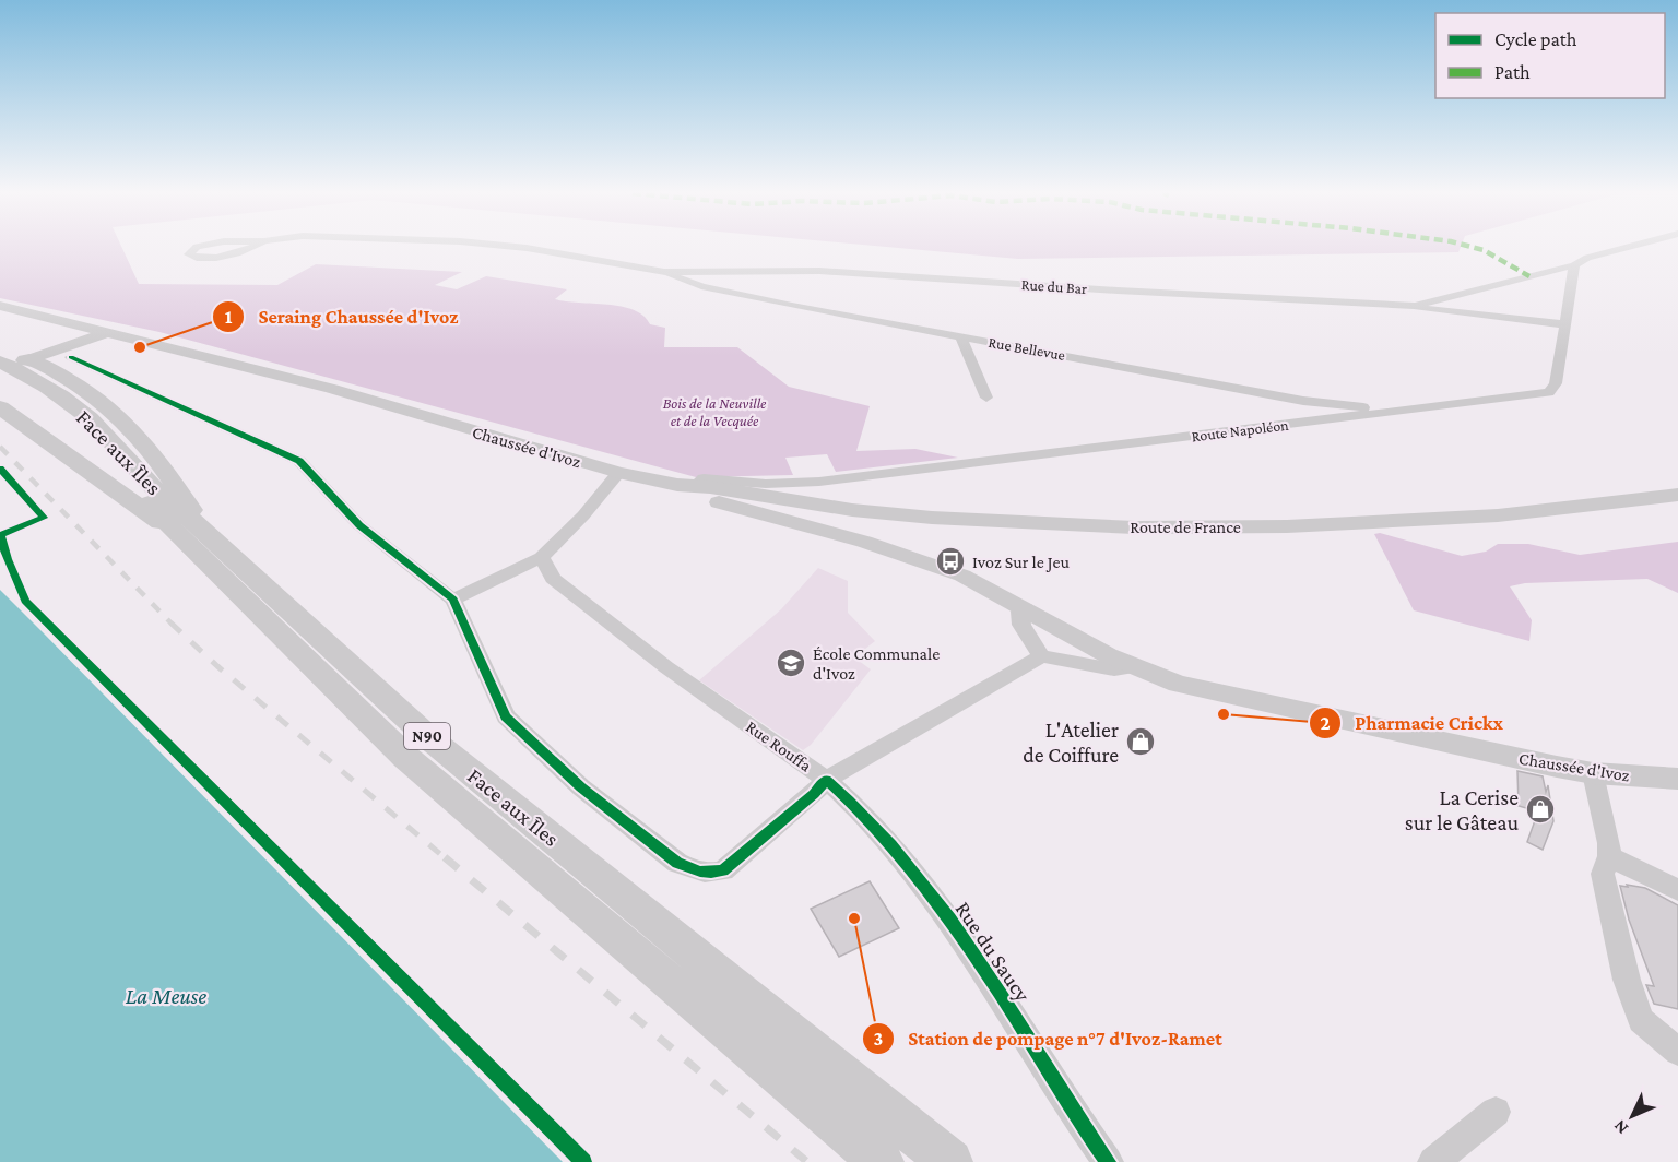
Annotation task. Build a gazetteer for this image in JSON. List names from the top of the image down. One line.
{"streets":{"highway":["Face aux Îles","N90"],"main road":["Chaussée d'Ivoz","Route de France"],"street":["Rue du Bar","Rue Bellevue","Route Napoléon","Rue Rouffa","Rue du Saucy"]},"crossings":[["Rue du Bar","Rue Bellevue"],["Rue du Bar","Route Napoléon"],["Rue Bellevue","Route Napoléon"],["Route Napoléon","Chaussée d'Ivoz"],["Route Napoléon","Route de France"],["Chaussée d'Ivoz","Route de France"],["Chaussée d'Ivoz","Rue Rouffa"],["Rue Rouffa","Rue du Saucy"]],"water":["La Meuse"],"parks":["Bois de la Neuville et de la Vecquée"],"places":{"other":["Seraing Chaussée d'Ivoz","Pharmacie Crickx","Station de pompage n°7 d'Ivoz-Ramet"],"bus stop":["Ivoz Sur le Jeu"],"school or university":["École Communale d'Ivoz"],"shop":["L'Atelier de Coiffure","La Cerise sur le Gâteau"]},"legend":["Cycle path","Path"],"north":"bottom left"}
